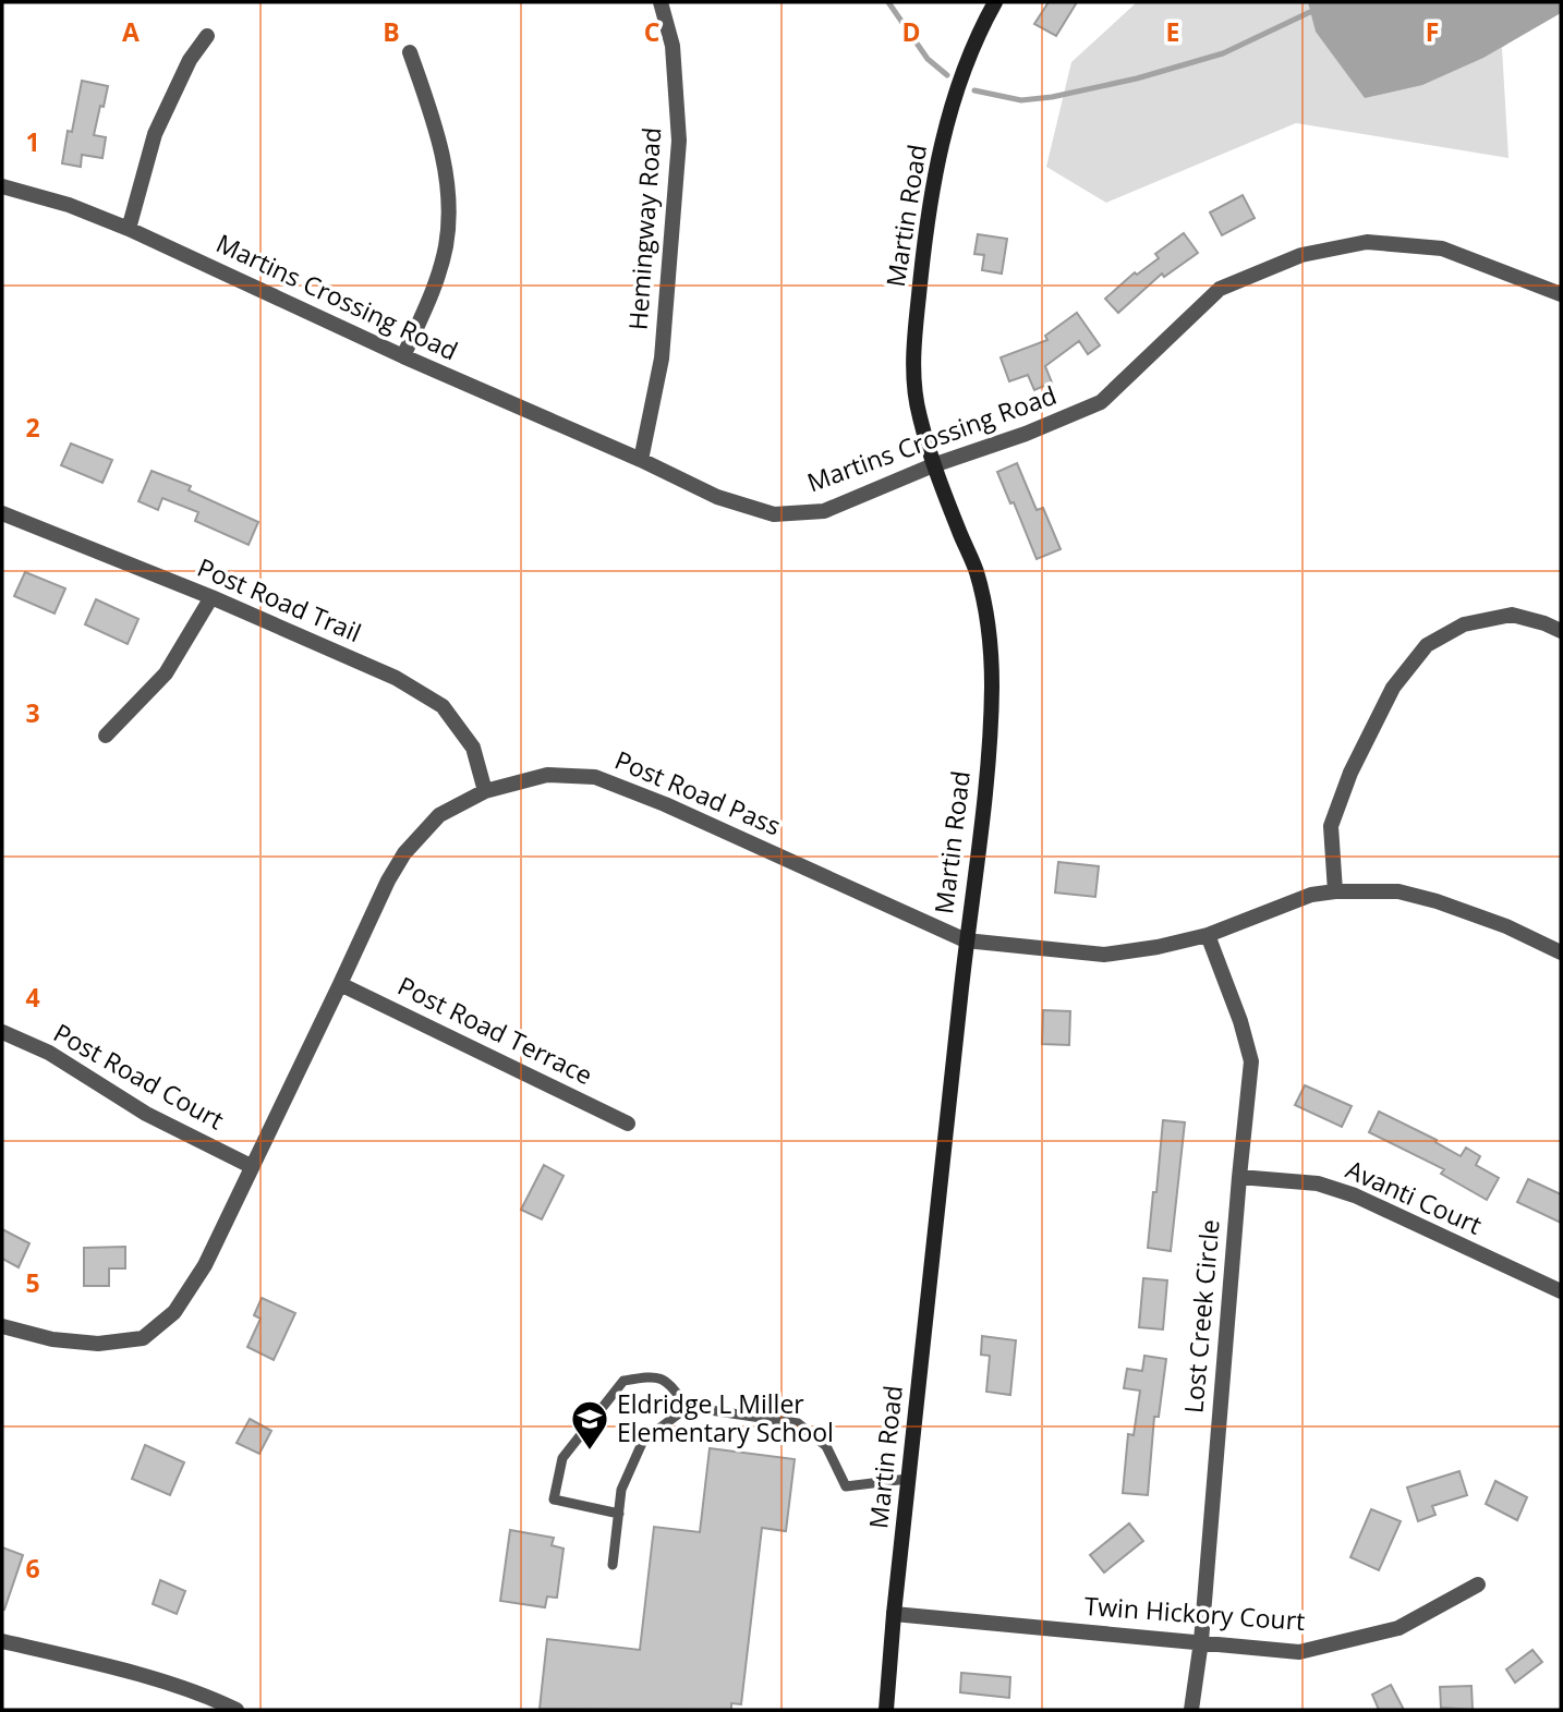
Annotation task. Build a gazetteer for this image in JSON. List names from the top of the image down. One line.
{"streets":{"street":["Martin Road","Hemingway Road","Martins Crossing Road","Post Road Trail","Post Road Pass","Post Road Terrace","Post Road Court","Avanti Court","Lost Creek Circle","Twin Hickory Court"]},"crossings":[["Martin Road","Martins Crossing Road"],["Martin Road","Post Road Pass"],["Martin Road","Twin Hickory Court"],["Hemingway Road","Martins Crossing Road"],["Post Road Trail","Post Road Pass"],["Post Road Pass","Post Road Terrace"],["Post Road Pass","Post Road Court"],["Post Road Pass","Lost Creek Circle"],["Avanti Court","Lost Creek Circle"],["Lost Creek Circle","Twin Hickory Court"]],"places":{"school or university":["Eldridge L Miller Elementary School"]},"grid":{"columns":["A","B","C","D","E","F"],"rows":["1","2","3","4","5","6"]}}
